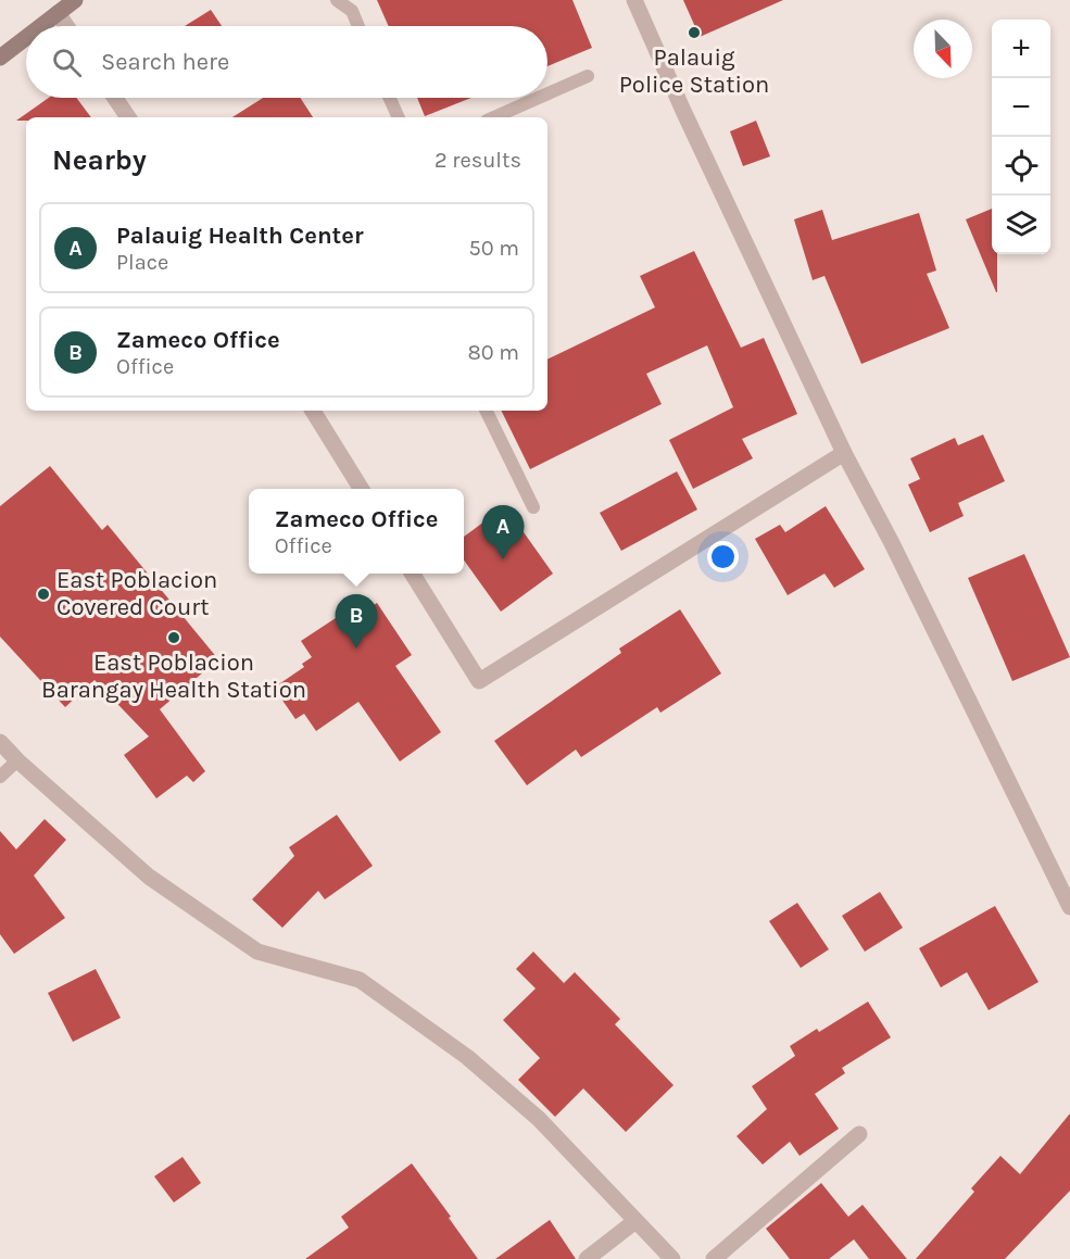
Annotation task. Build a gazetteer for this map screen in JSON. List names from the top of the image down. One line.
{"places":["Palauig Police Station","East Poblacion Covered Court","East Poblacion Barangay Health Station"],"north":"bottom right","page":{"map_buttons":["+","−"],"search":"Search here","heading":["Nearby","2 results"],"list":[{"mark":"A","name":"Palauig Health Center","note":"Place","value":"50 m"},{"mark":"B","name":"Zameco Office","note":"Office","value":"80 m"}],"popup":["Zameco Office","Office"],"pins":["A","B"]}}
